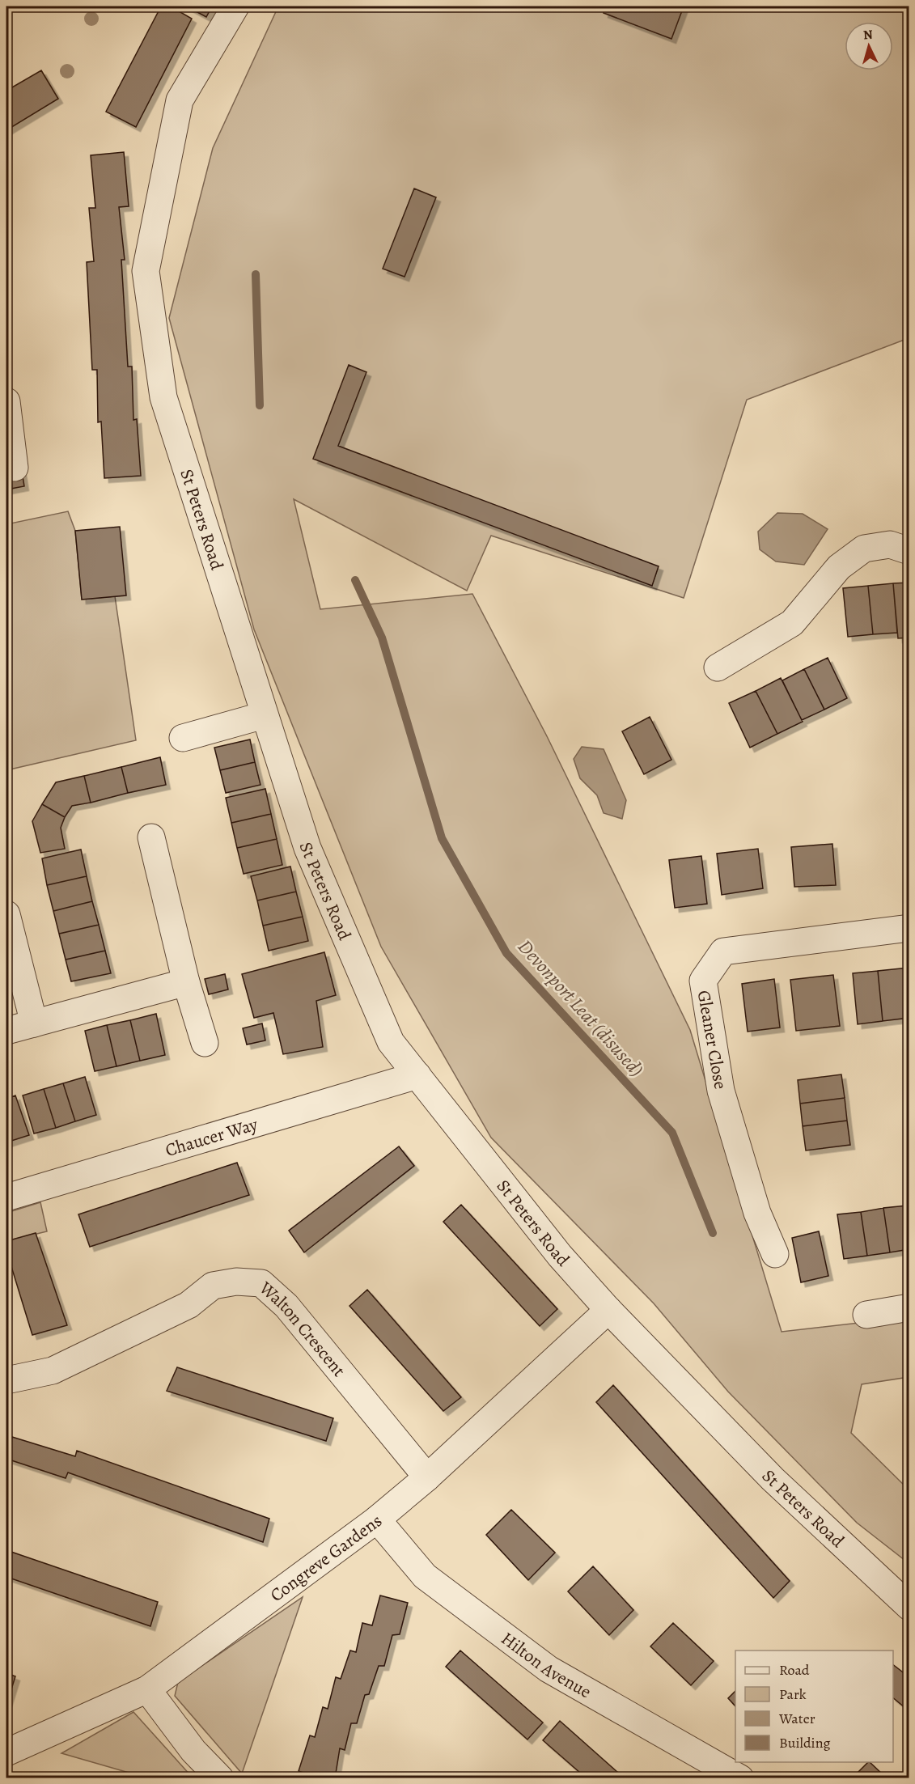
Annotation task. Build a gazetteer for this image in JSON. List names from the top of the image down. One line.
{"streets":{"street":["St Peters Road","Gleaner Close","Chaucer Way","Walton Crescent","Congreve Gardens","Hilton Avenue"]},"crossings":[["St Peters Road","Chaucer Way"],["St Peters Road","Congreve Gardens"],["Walton Crescent","Congreve Gardens"],["Congreve Gardens","Hilton Avenue"]],"water":["Devonport Leat (disused)"],"legend":["Road","Park","Water","Building"],"north":"top"}
